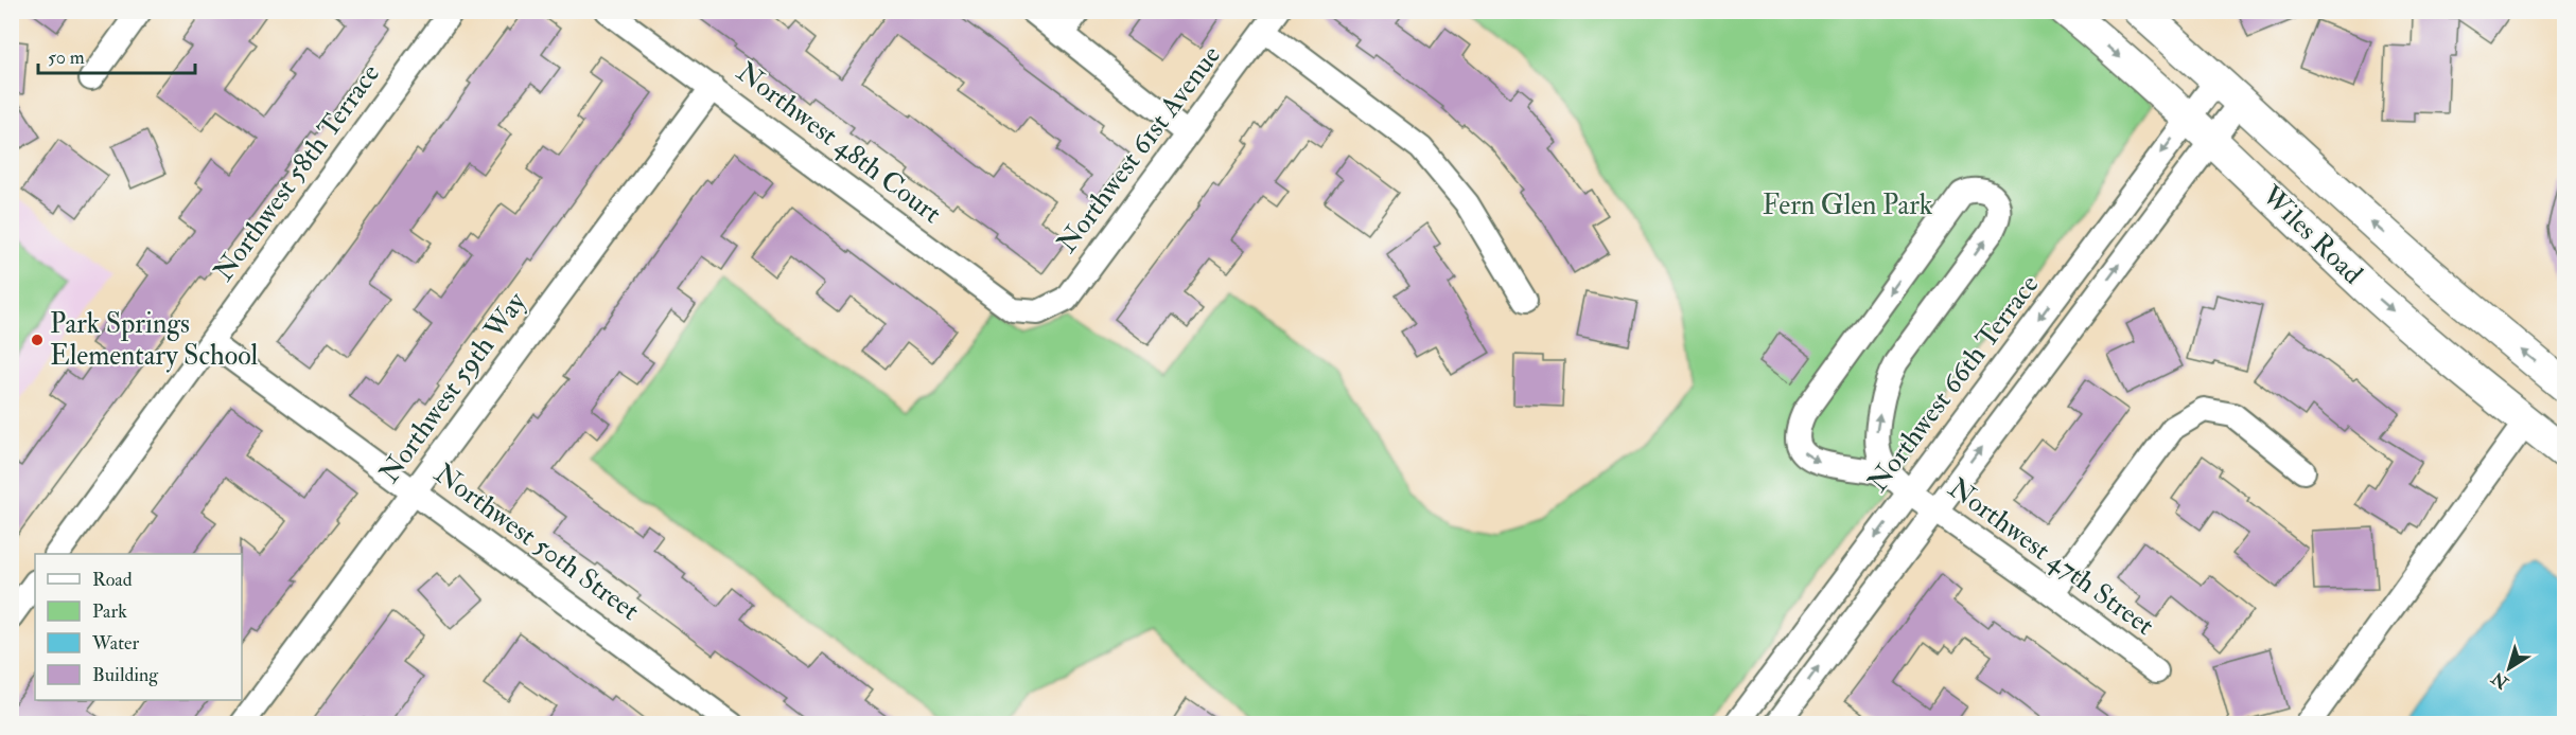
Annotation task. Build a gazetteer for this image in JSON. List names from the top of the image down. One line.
{"streets":{"main road":["Wiles Road"],"street":["Northwest 48th Court","Northwest 61st Avenue","Northwest 58th Terrace","Northwest 66th Terrace","Northwest 59th Way","Northwest 50th Street","Northwest 47th Street"]},"crossings":[["Northwest 48th Court","Northwest 61st Avenue"],["Northwest 48th Court","Northwest 59th Way"],["Northwest 58th Terrace","Northwest 50th Street"],["Wiles Road","Northwest 66th Terrace"],["Northwest 66th Terrace","Northwest 47th Street"],["Northwest 59th Way","Northwest 50th Street"]],"parks":["Fern Glen Park"],"places":["Park Springs Elementary School"],"legend":["Road","Park","Water","Building"],"scale_bar":"50 m","north":"bottom left"}
